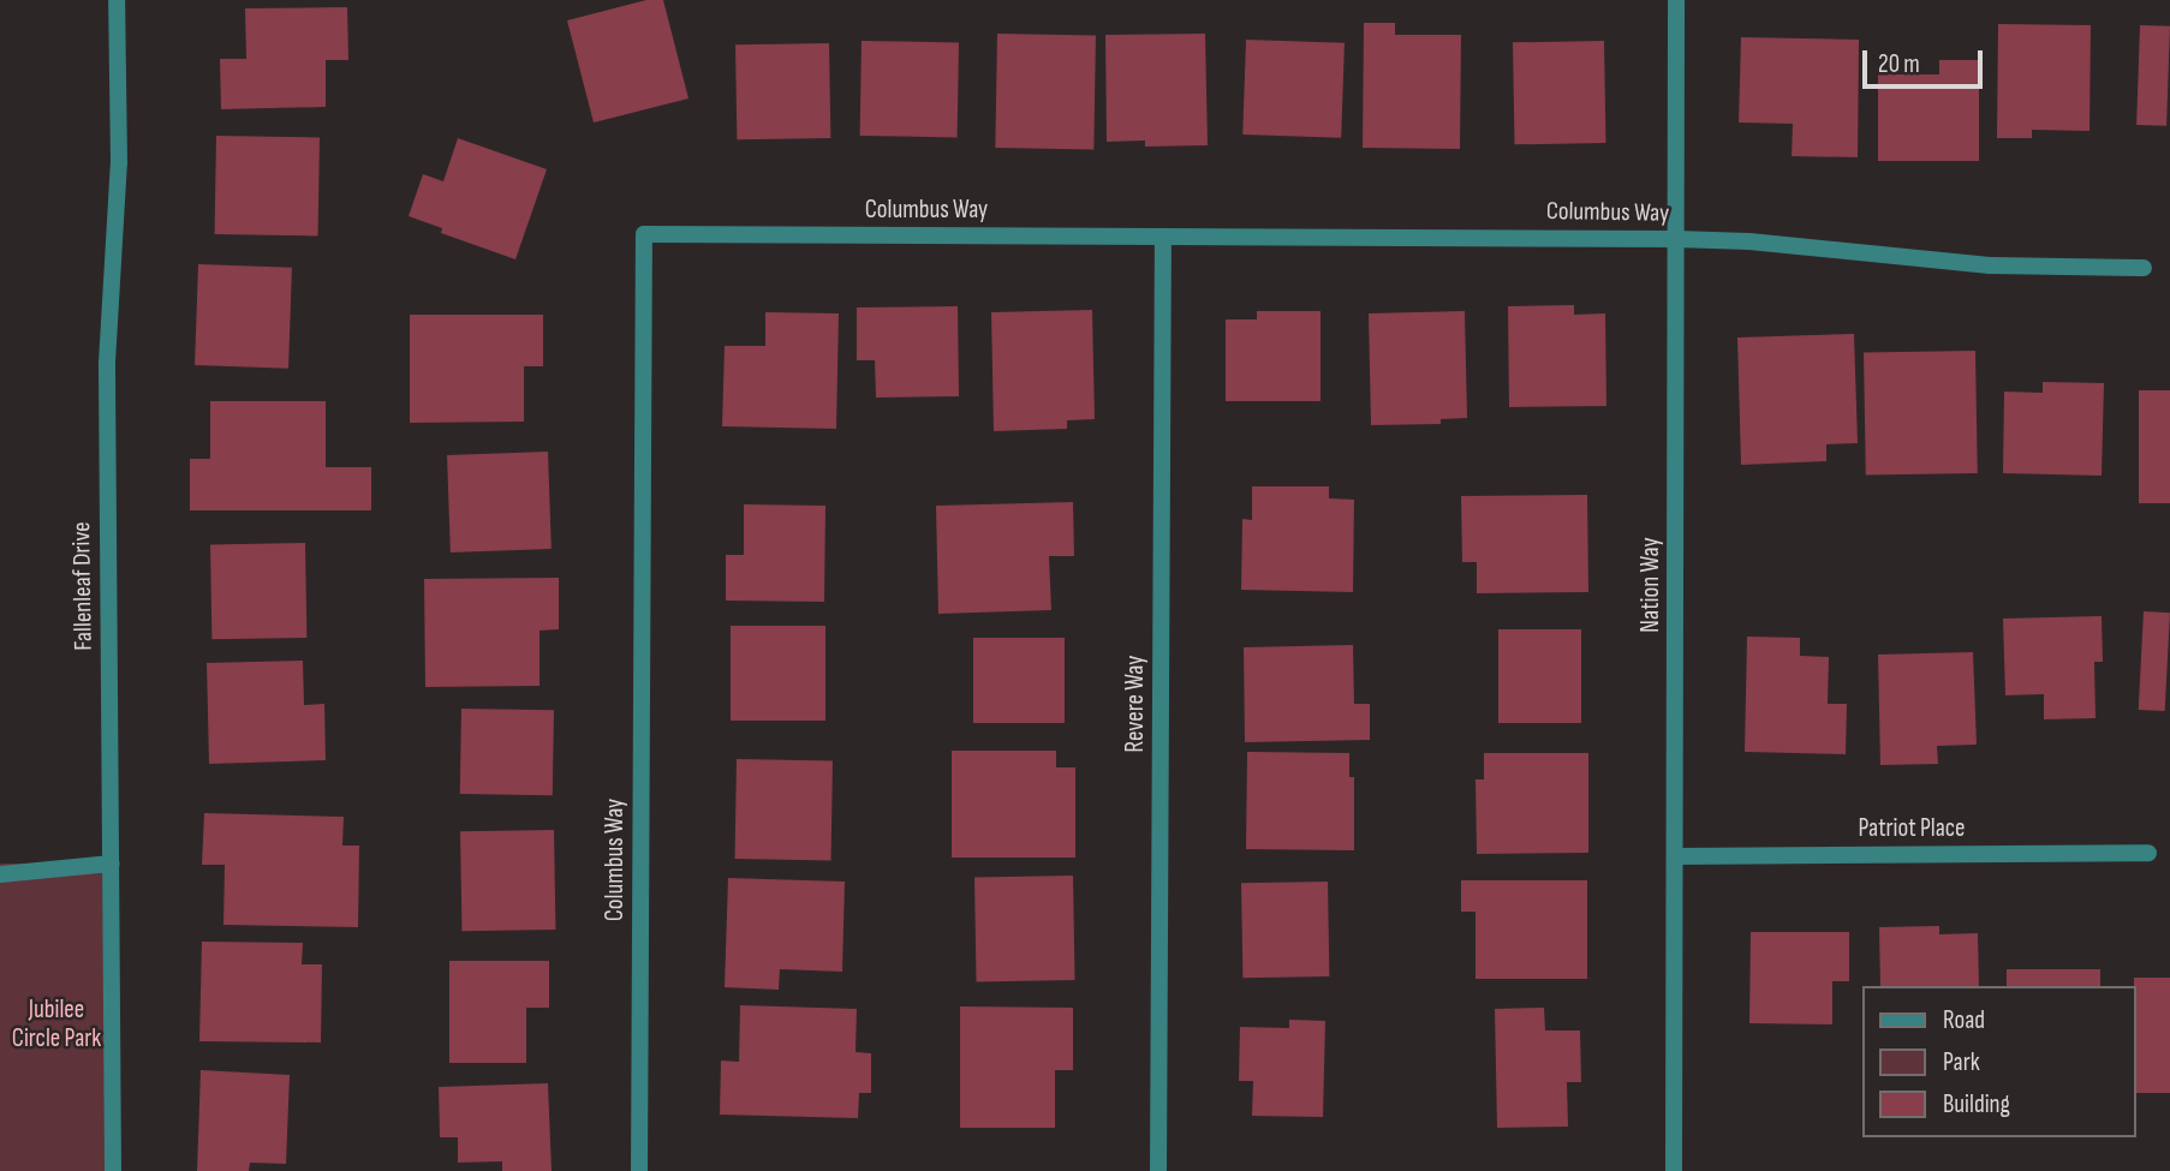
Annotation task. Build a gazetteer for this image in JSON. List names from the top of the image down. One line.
{"streets":{"street":["Columbus Way","Nation Way","Fallenleaf Drive","Revere Way","Patriot Place"]},"crossings":[["Columbus Way","Nation Way"],["Columbus Way","Revere Way"],["Nation Way","Patriot Place"]],"parks":["Jubilee Circle Park"],"legend":["Road","Park","Building"],"scale_bar":"20 m"}
